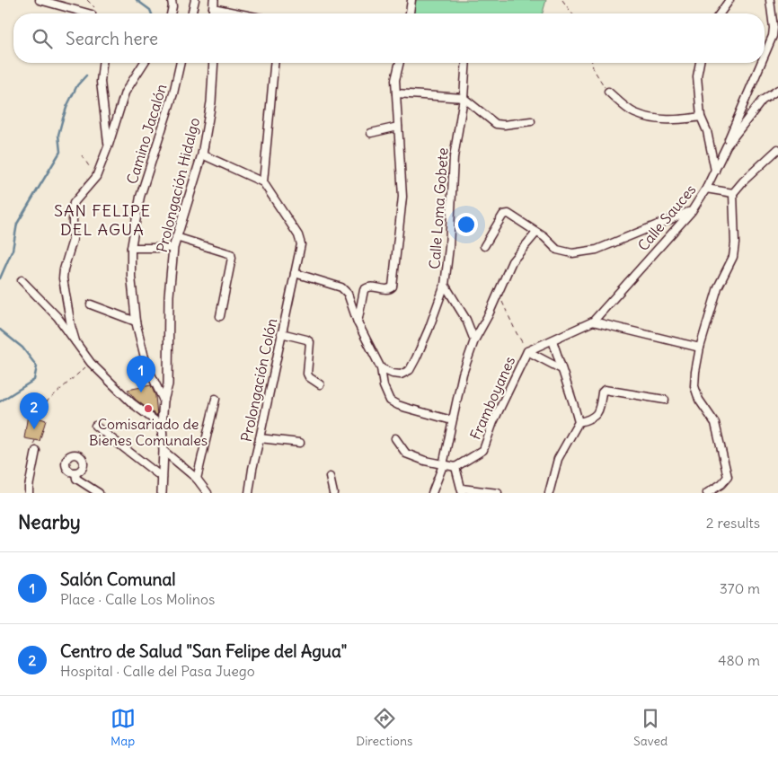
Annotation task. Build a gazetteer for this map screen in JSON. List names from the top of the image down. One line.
{"streets":{"street":["Camino Jacalón","Prolongación Hidalgo","Calle Loma Gobete","Calle Sauces","Prolongación Colón","Framboyanes"]},"crossings":[["Camino Jacalón","Prolongación Hidalgo"],["Calle Sauces","Framboyanes"]],"districts":["SAN FELIPE DEL AGUA"],"places":["Comisariado de Bienes Comunales"],"page":{"search":"Search here","pins":["1","2"],"heading":["Nearby","2 results"],"list":[{"mark":"1","name":"Salón Comunal","note":"Place · Calle Los Molinos","value":"370 m"},{"mark":"2","name":"Centro de Salud \"San Felipe del Agua\"","note":"Hospital · Calle del Pasa Juego","value":"480 m"}],"nav":["Map","Directions","Saved"]}}
